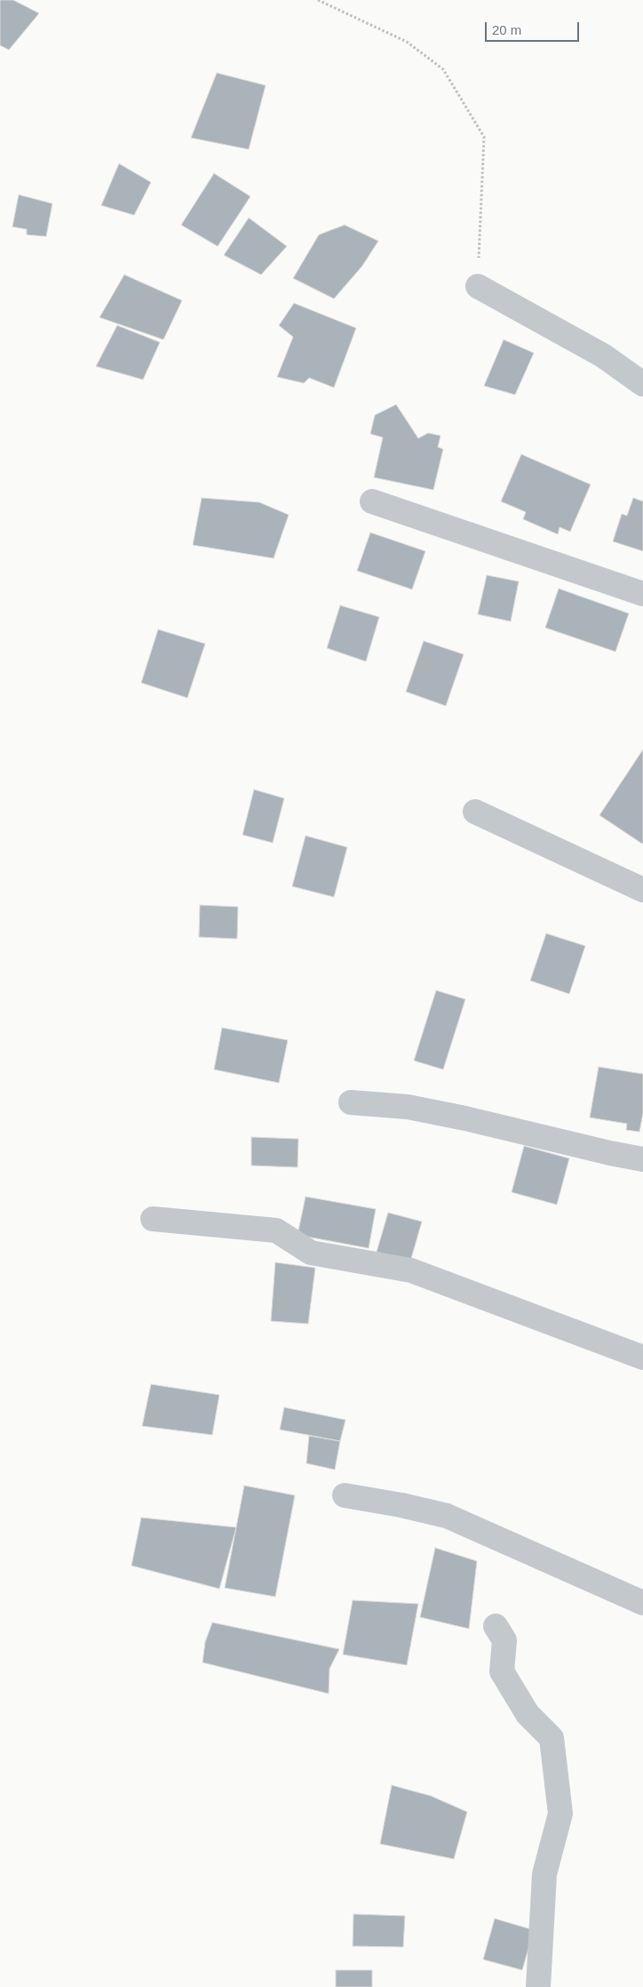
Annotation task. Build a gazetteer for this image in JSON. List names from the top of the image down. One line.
{"scale_bar":"20 m"}
